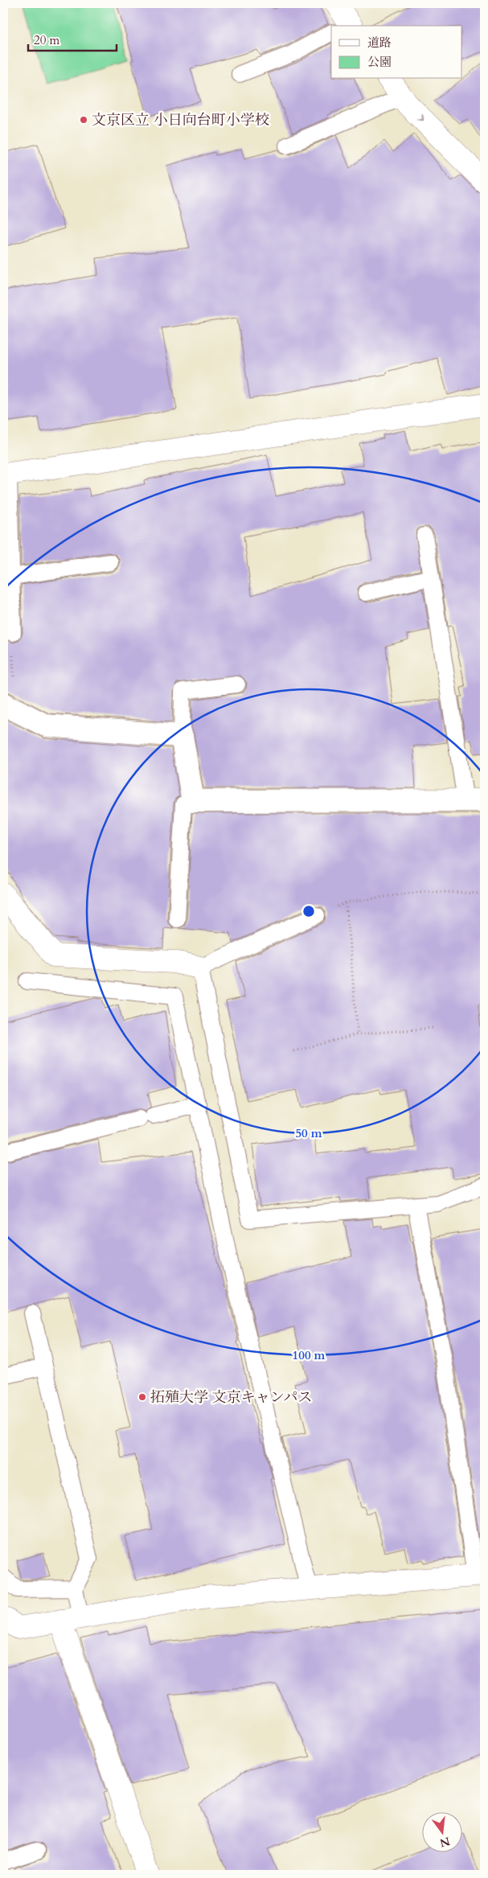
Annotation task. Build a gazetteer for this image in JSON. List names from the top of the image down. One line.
{"places":["文京区立 小日向台町小学校","拓殖大学 文京キャンパス"],"legend":["道路","公園"],"scale_bar":"20 m","north":"bottom","rings":["50 m","100 m"]}
